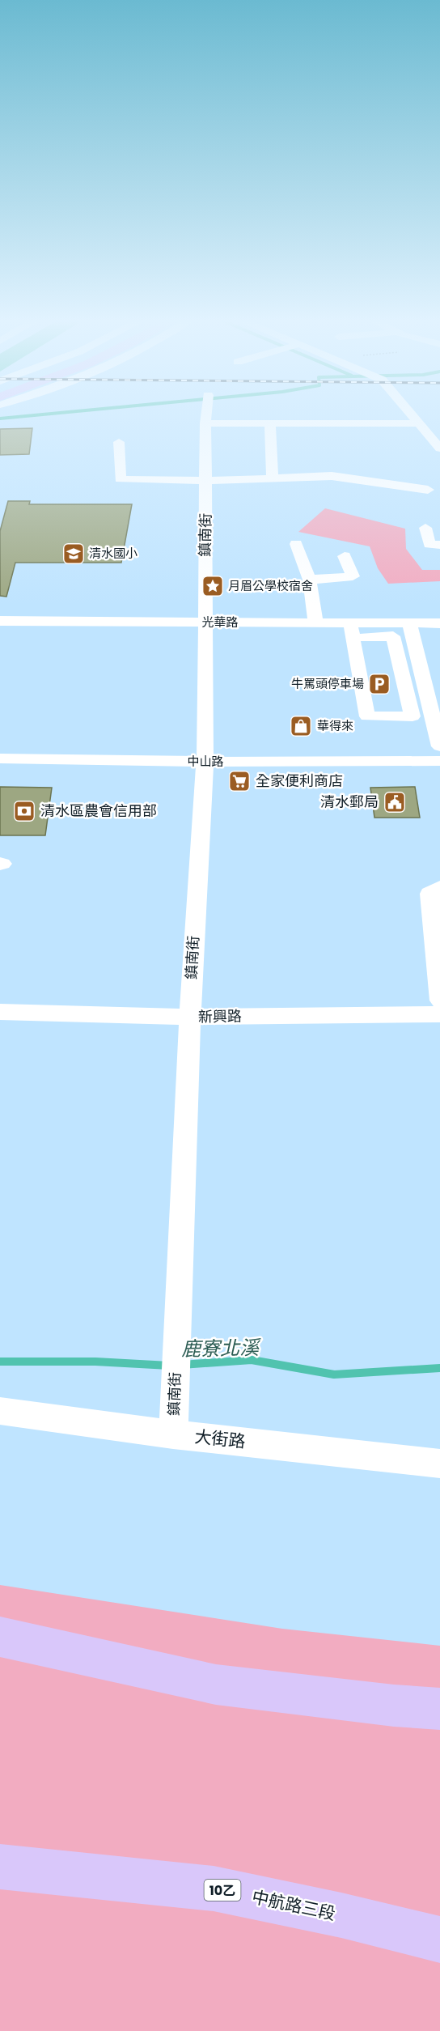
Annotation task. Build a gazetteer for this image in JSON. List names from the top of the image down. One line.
{"streets":{"main road":["10乙","中航路三段"],"street":["鎮南街","光華路","中山路","新興路","大街路"]},"crossings":[["鎮南街","光華路"],["鎮南街","中山路"],["鎮南街","新興路"],["鎮南街","大街路"]],"water":["鹿寮北溪"],"places":{"school or university":["清水國小"],"place":["月眉公學校宿舍"],"parking":["牛罵頭停車場"],"shop":["華得來"],"supermarket":["全家便利商店"],"public building":["清水郵局"],"bank":["清水區農會信用部"]}}
